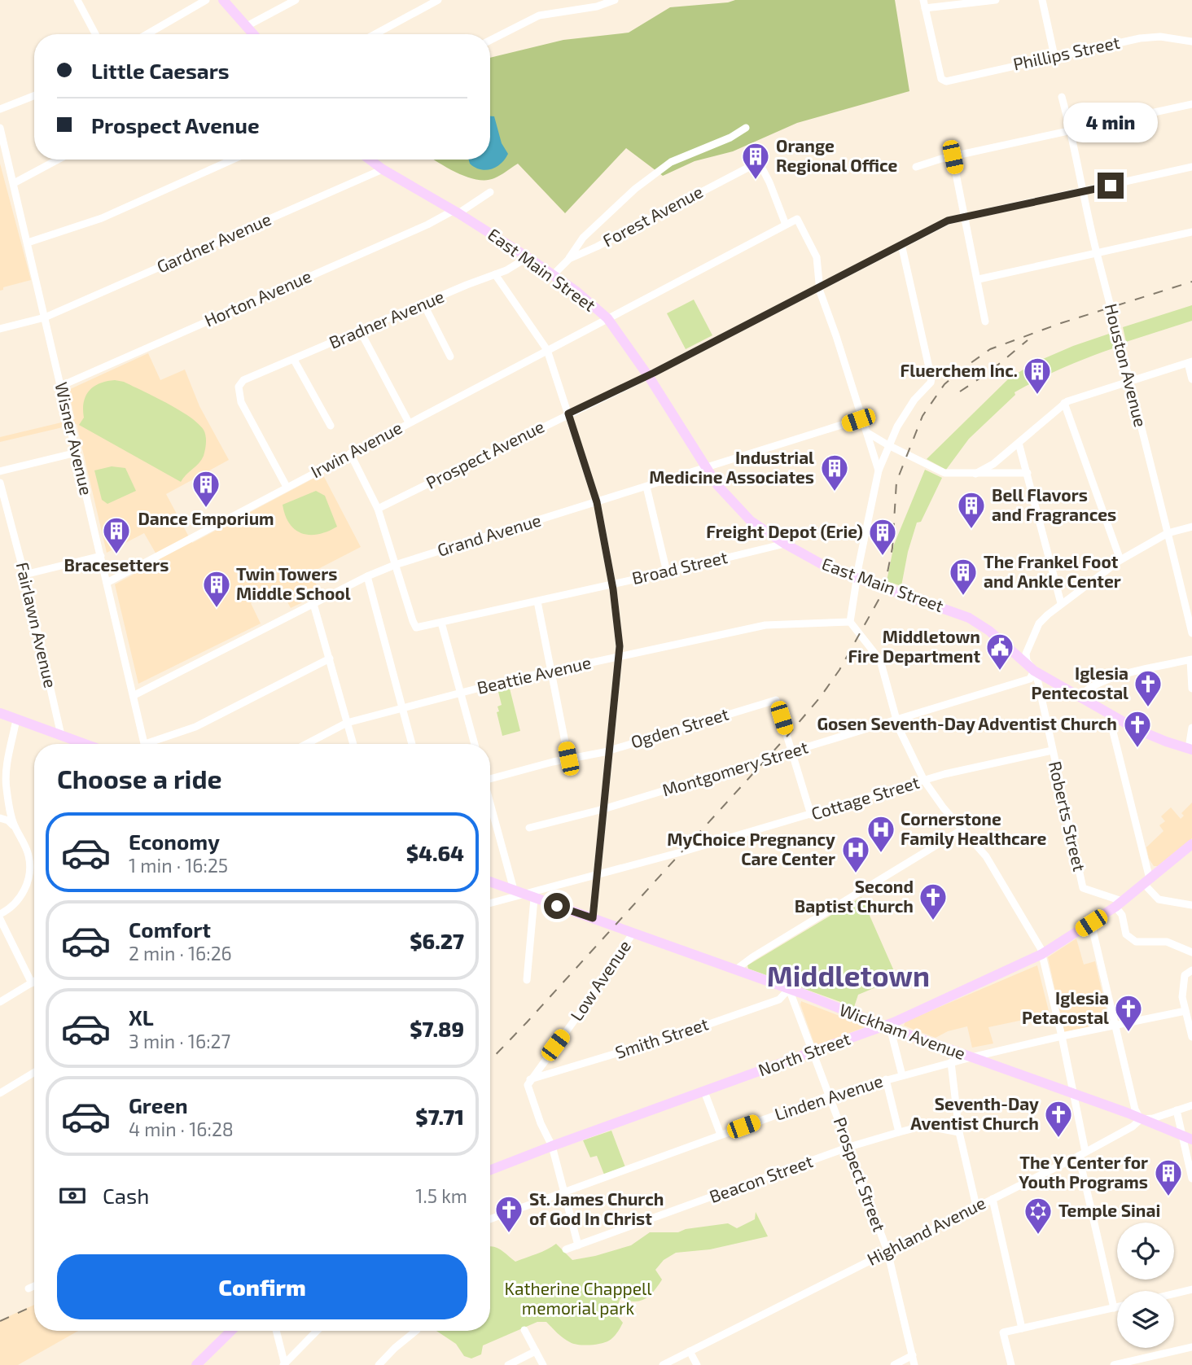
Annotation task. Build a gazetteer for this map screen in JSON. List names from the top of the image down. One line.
{"streets":{"main road":["East Main Street","Wickham Avenue","North Street"],"street":["Phillips Street","Forest Avenue","Gardner Avenue","Horton Avenue","Bradner Avenue","Houston Avenue","Wisner Avenue","Irwin Avenue","Prospect Avenue","Grand Avenue","Broad Street","Fairlawn Avenue","Beattie Avenue","Ogden Street","Montgomery Street","Cottage Street","Roberts Street","Low Avenue","Smith Street","Linden Avenue","Prospect Street","Beacon Street","Highland Avenue"]},"crossings":[["Forest Avenue","East Main Street"],["Forest Avenue","Irwin Avenue"],["Gardner Avenue","East Main Street"],["Gardner Avenue","Wisner Avenue"],["East Main Street","Horton Avenue"],["East Main Street","Bradner Avenue"],["East Main Street","Irwin Avenue"],["East Main Street","Prospect Avenue"],["East Main Street","Grand Avenue"],["East Main Street","Broad Street"],["East Main Street","Montgomery Street"],["East Main Street","Roberts Street"],["Horton Avenue","Wisner Avenue"],["Bradner Avenue","Irwin Avenue"],["Houston Avenue","Prospect Avenue"],["Houston Avenue","Roberts Street"],["Wisner Avenue","Irwin Avenue"],["Wisner Avenue","Grand Avenue"],["Grand Avenue","Broad Street"],["Ogden Street","Montgomery Street"],["Montgomery Street","Roberts Street"],["Cottage Street","Roberts Street"],["Cottage Street","Wickham Avenue"],["Roberts Street","North Street"],["Low Avenue","Wickham Avenue"],["Low Avenue","Smith Street"],["Wickham Avenue","Smith Street"],["Wickham Avenue","North Street"],["Wickham Avenue","Linden Avenue"],["Wickham Avenue","Prospect Street"],["Wickham Avenue","Highland Avenue"],["Smith Street","Prospect Street"],["North Street","Prospect Street"],["Linden Avenue","Prospect Street"],["Prospect Street","Beacon Street"],["Prospect Street","Highland Avenue"]],"districts":["Middletown"],"parks":["Katherine Chappell memorial park"],"places":{"building":["Orange Regional Office","Fluerchem Inc.","Industrial Medicine Associates","Dance Emporium","Bell Flavors and Fragrances","Bracesetters","Freight Depot (Erie)","The Frankel Foot and Ankle Center","Twin Towers Middle School","The Y Center for Youth Programs"],"public building":["Middletown Fire Department"],"church":["Iglesia Pentecostal","Gosen Seventh-Day Adventist Church","Second Baptist Church","Iglesia Petacostal","Seventh-Day Aventist Church","St. James Church of God In Christ"],"hospital":["Cornerstone Family Healthcare","MyChoice Pregnancy Care Center"],"synagogue":["Temple Sinai"]},"page":{"banner":["Little Caesars","Prospect Avenue"],"bubble":"4 min","heading":"Choose a ride","list":[{"name":"Economy","note":"1 min · 16:25","value":"$4.64"},{"name":"Comfort","note":"2 min · 16:26","value":"$6.27"},{"name":"XL","note":"3 min · 16:27","value":"$7.89"},{"name":"Green","note":"4 min · 16:28","value":"$7.71"}],"pay":["Cash","1.5 km"],"buttons":"Confirm"}}
